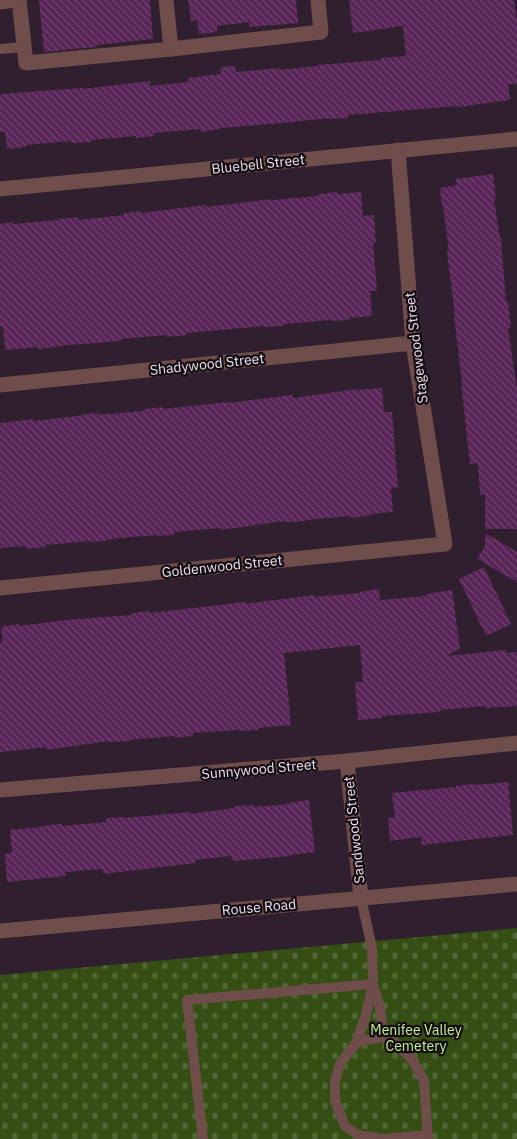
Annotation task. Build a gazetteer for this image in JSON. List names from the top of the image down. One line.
{"streets":{"street":["Bluebell Street","Stagewood Street","Shadywood Street","Goldenwood Street","Sunnywood Street","Sandwood Street","Rouse Road"]},"crossings":[["Bluebell Street","Stagewood Street"],["Stagewood Street","Shadywood Street"],["Stagewood Street","Goldenwood Street"],["Sunnywood Street","Sandwood Street"],["Sandwood Street","Rouse Road"]],"parks":["Menifee Valley Cemetery"]}
